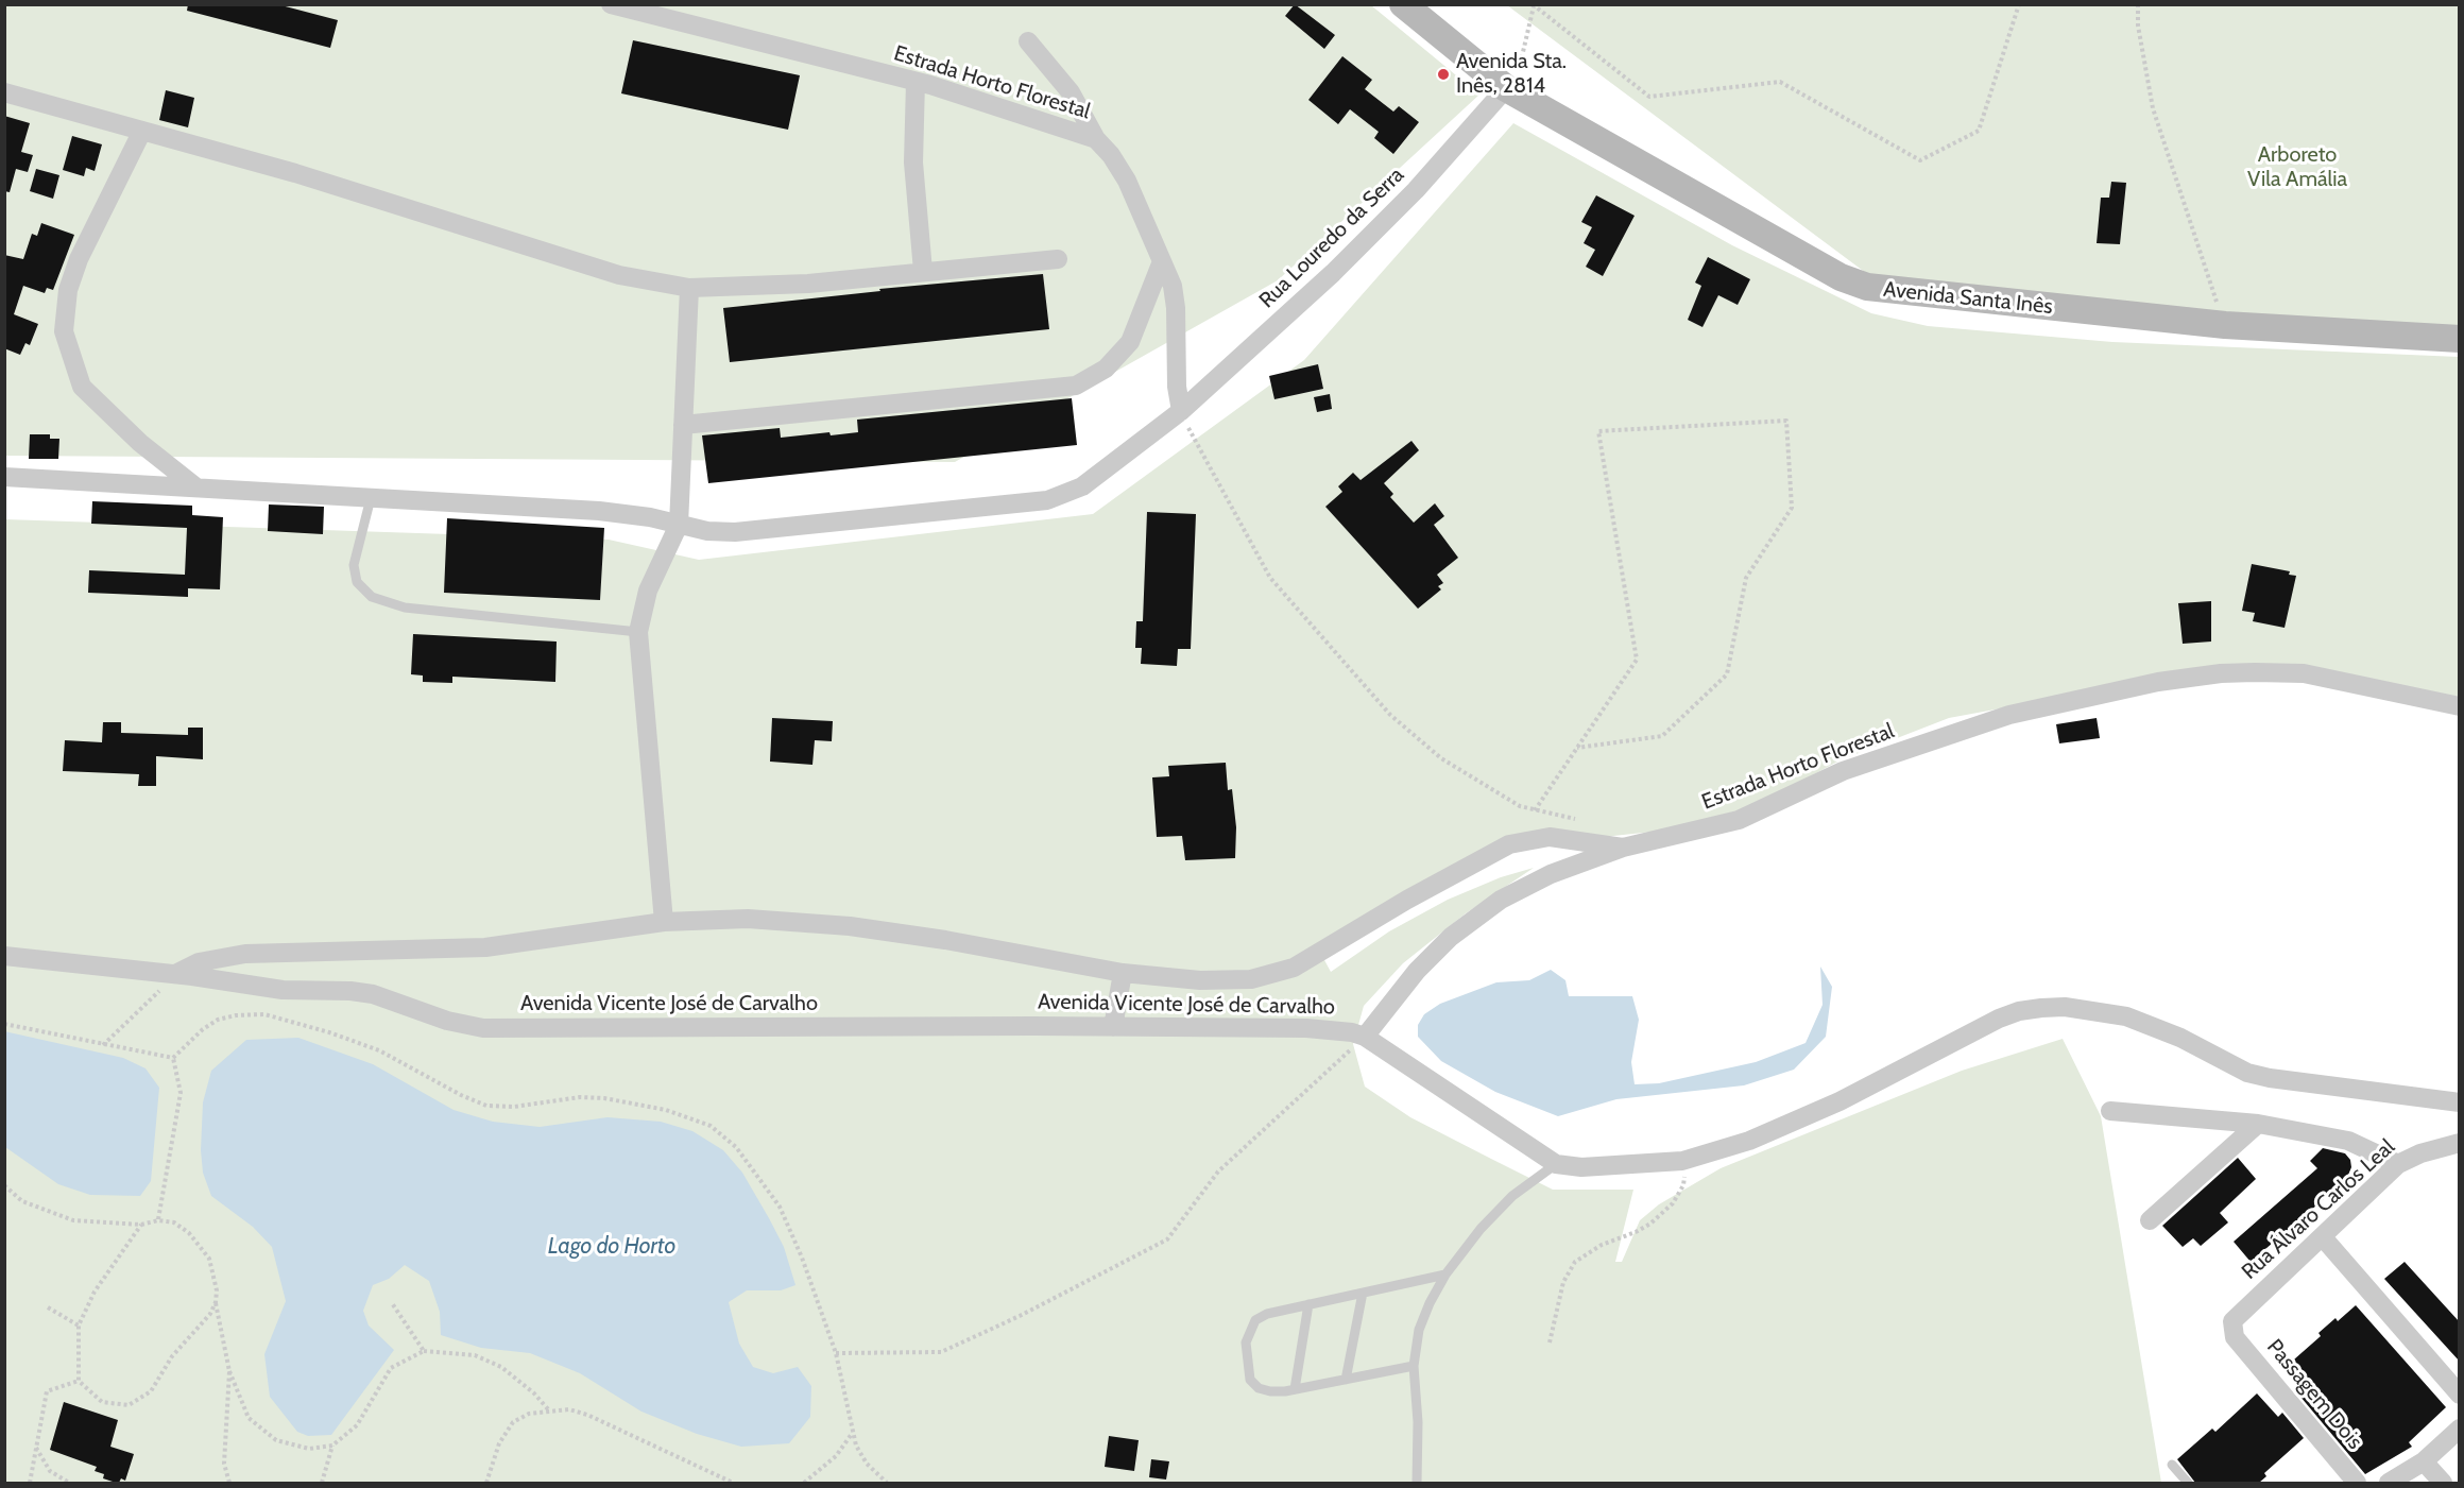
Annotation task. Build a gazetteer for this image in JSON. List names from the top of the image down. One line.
{"streets":{"main road":["Avenida Santa Inês"],"street":["Estrada Horto Florestal","Rua Louredo da Serra","Avenida Vicente José de Carvalho","Rua Álvaro Carlos Leal","Passagem Dois"]},"crossings":[["Estrada Horto Florestal","Rua Louredo da Serra"],["Estrada Horto Florestal","Avenida Vicente José de Carvalho"],["Rua Louredo da Serra","Avenida Santa Inês"],["Rua Álvaro Carlos Leal","Passagem Dois"]],"water":["Lago do Horto"],"parks":["Arboreto Vila Amália"],"places":["Avenida Sta. Inês, 2814"]}
